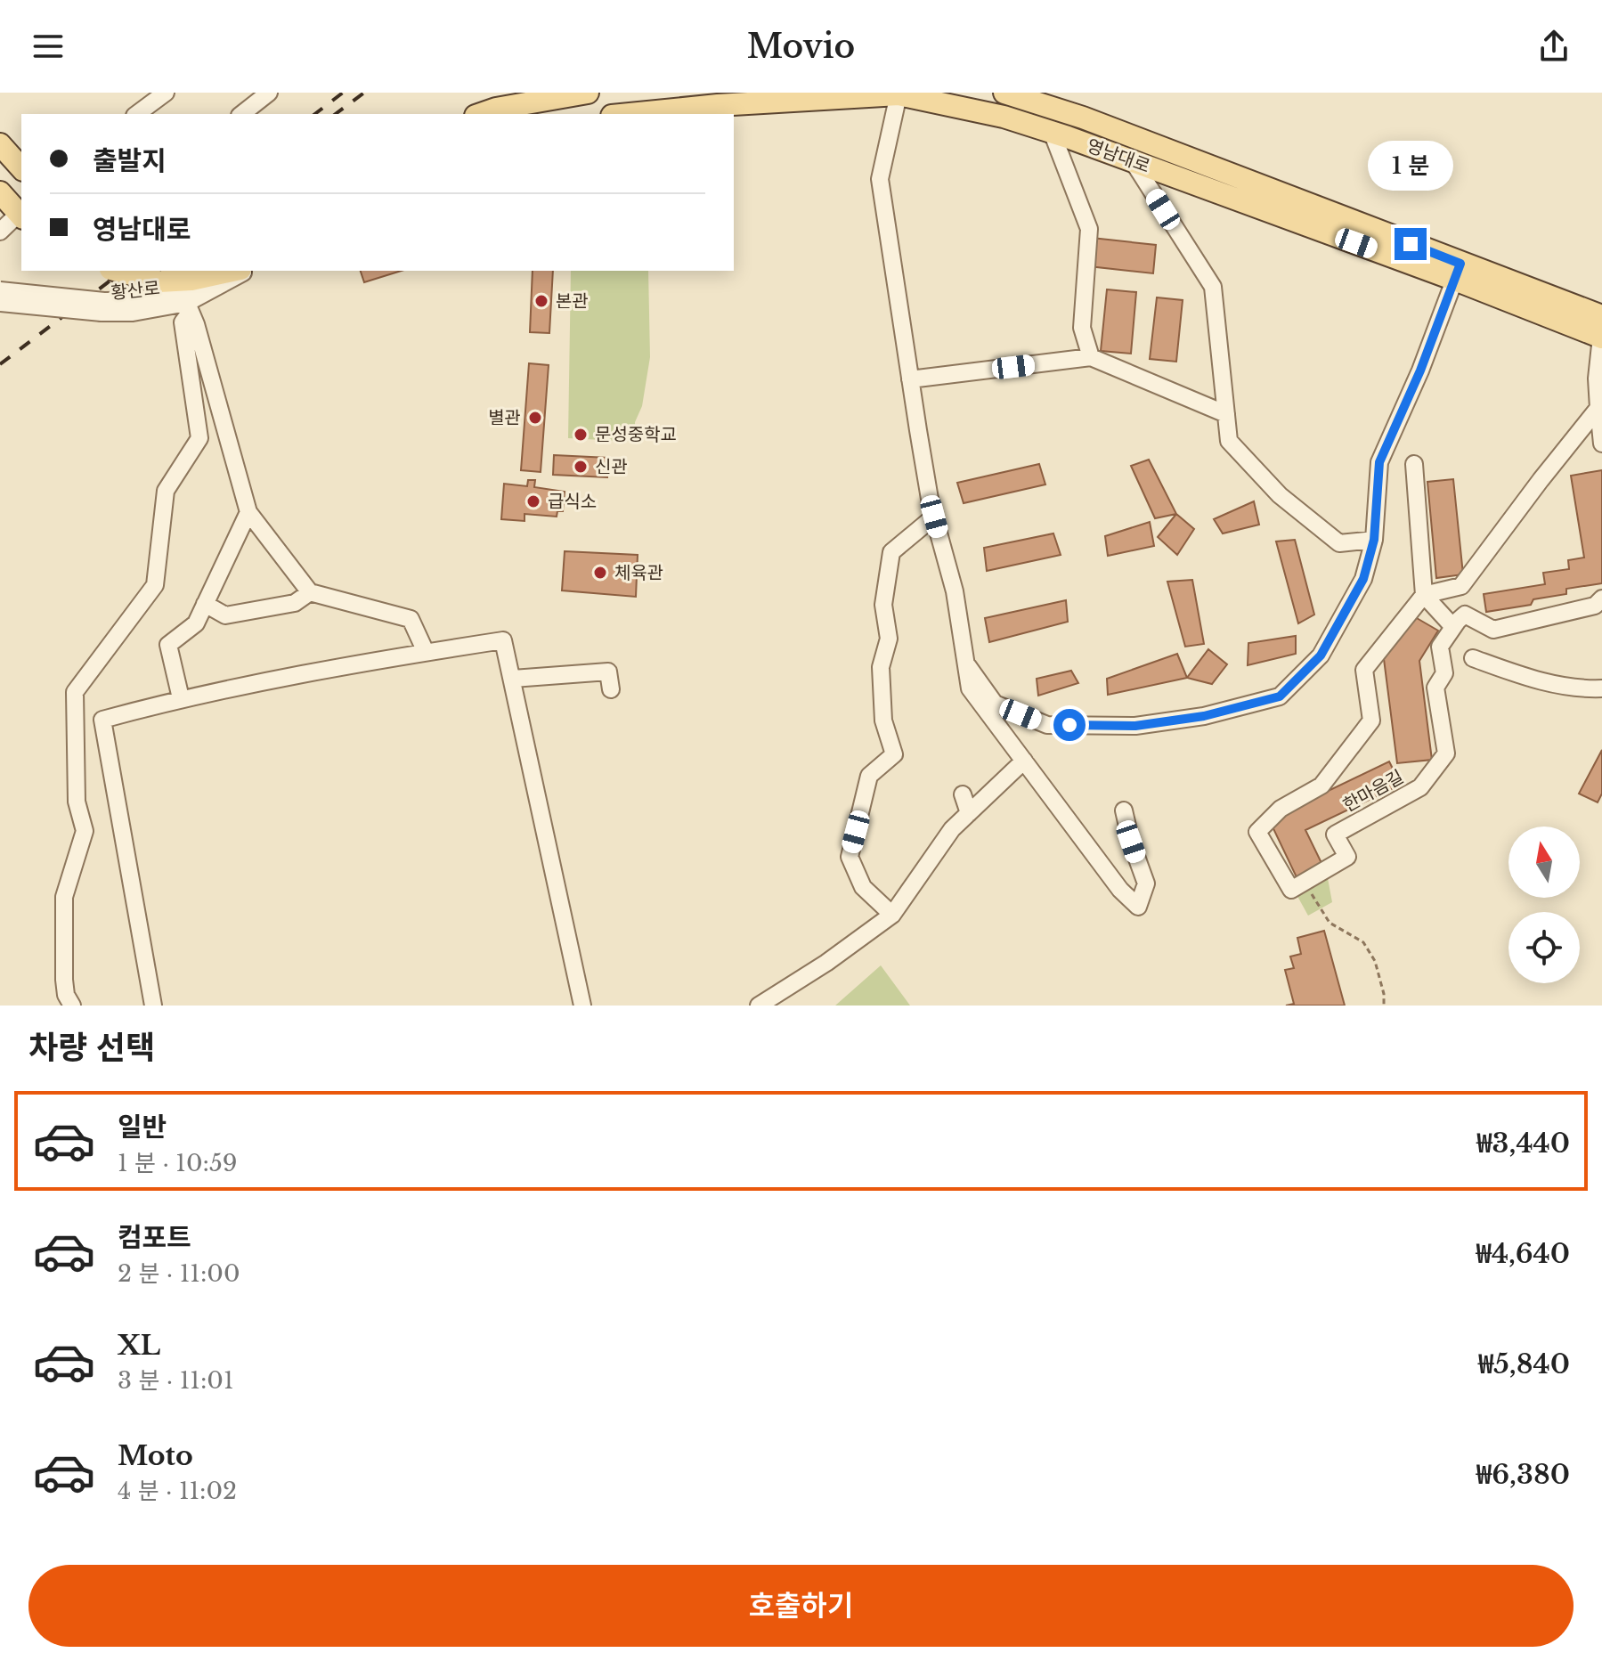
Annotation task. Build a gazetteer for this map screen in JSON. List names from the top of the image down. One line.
{"streets":{"main road":["영남대로"],"street":["황산로","한마음길"]},"places":["본관","별관","문성중학교","신관","급식소","체육관"],"north":"top","page":{"header":"Movio","banner":["출발지","영남대로"],"bubble":"1 분","heading":"차량 선택","list":[{"name":"일반","note":"1 분 · 10:59","value":"₩3,440"},{"name":"컴포트","note":"2 분 · 11:00","value":"₩4,640"},{"name":"XL","note":"3 분 · 11:01","value":"₩5,840"},{"name":"Moto","note":"4 분 · 11:02","value":"₩6,380"}],"buttons":"호출하기"}}
